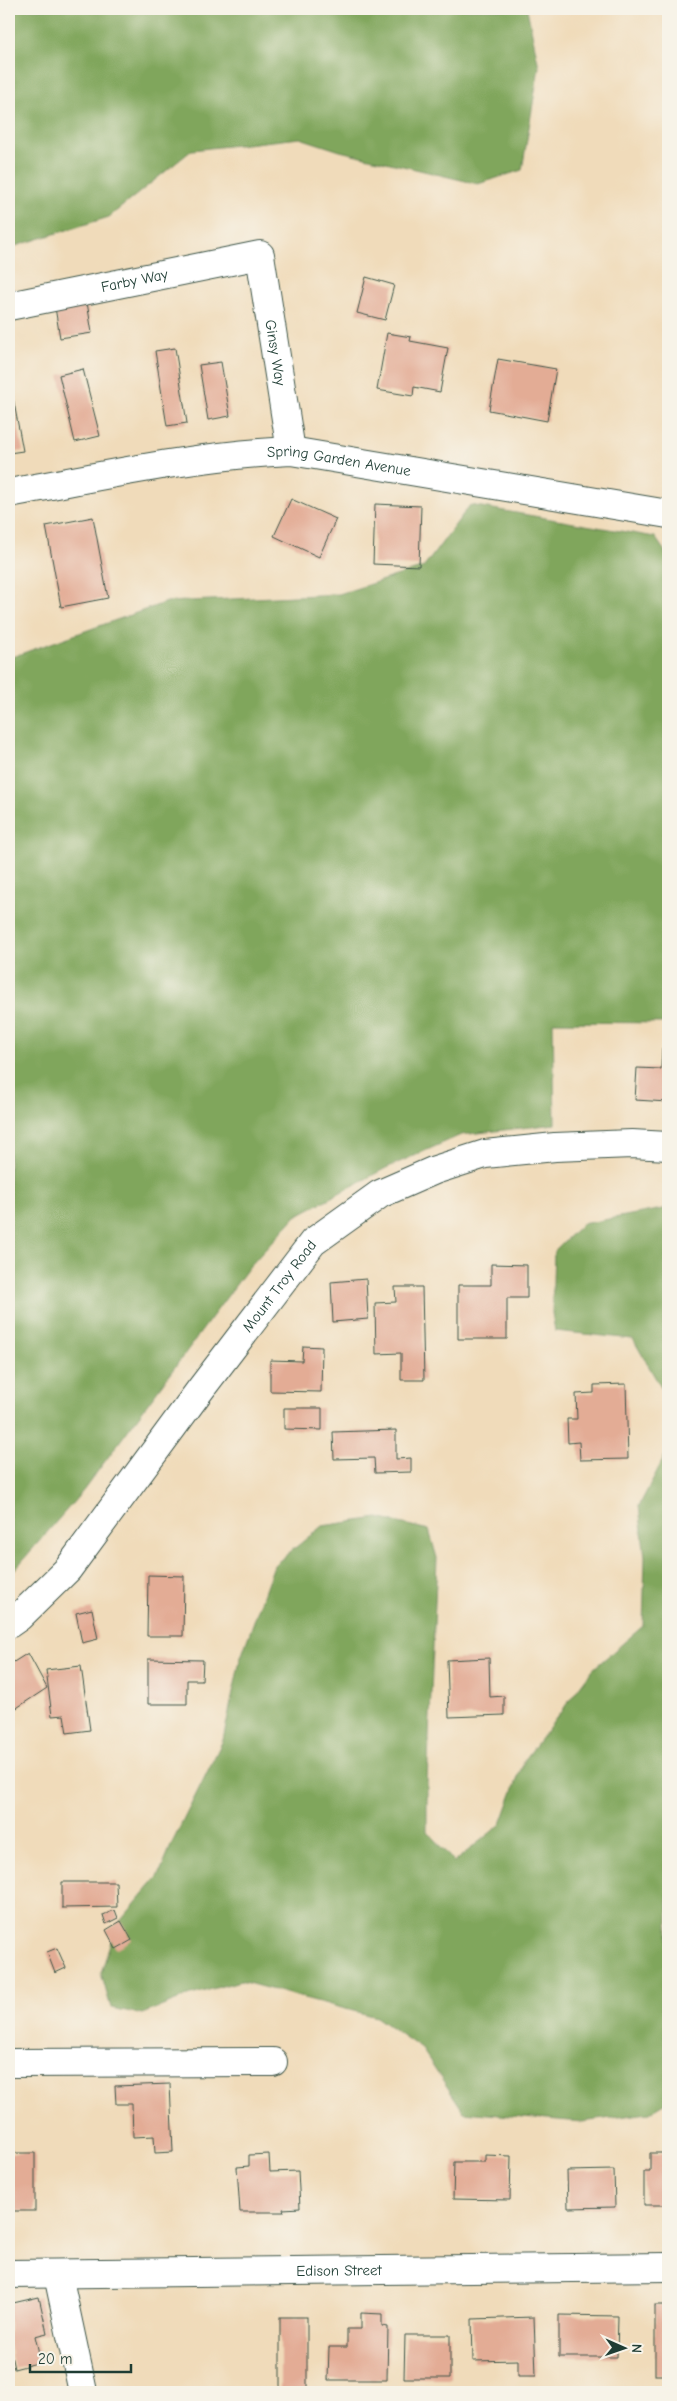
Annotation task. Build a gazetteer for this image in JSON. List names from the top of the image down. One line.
{"streets":{"street":["Farby Way","Ginsy Way","Spring Garden Avenue","Mount Troy Road","Edison Street"]},"crossings":[["Farby Way","Ginsy Way"],["Ginsy Way","Spring Garden Avenue"]],"scale_bar":"20 m","north":"right"}
